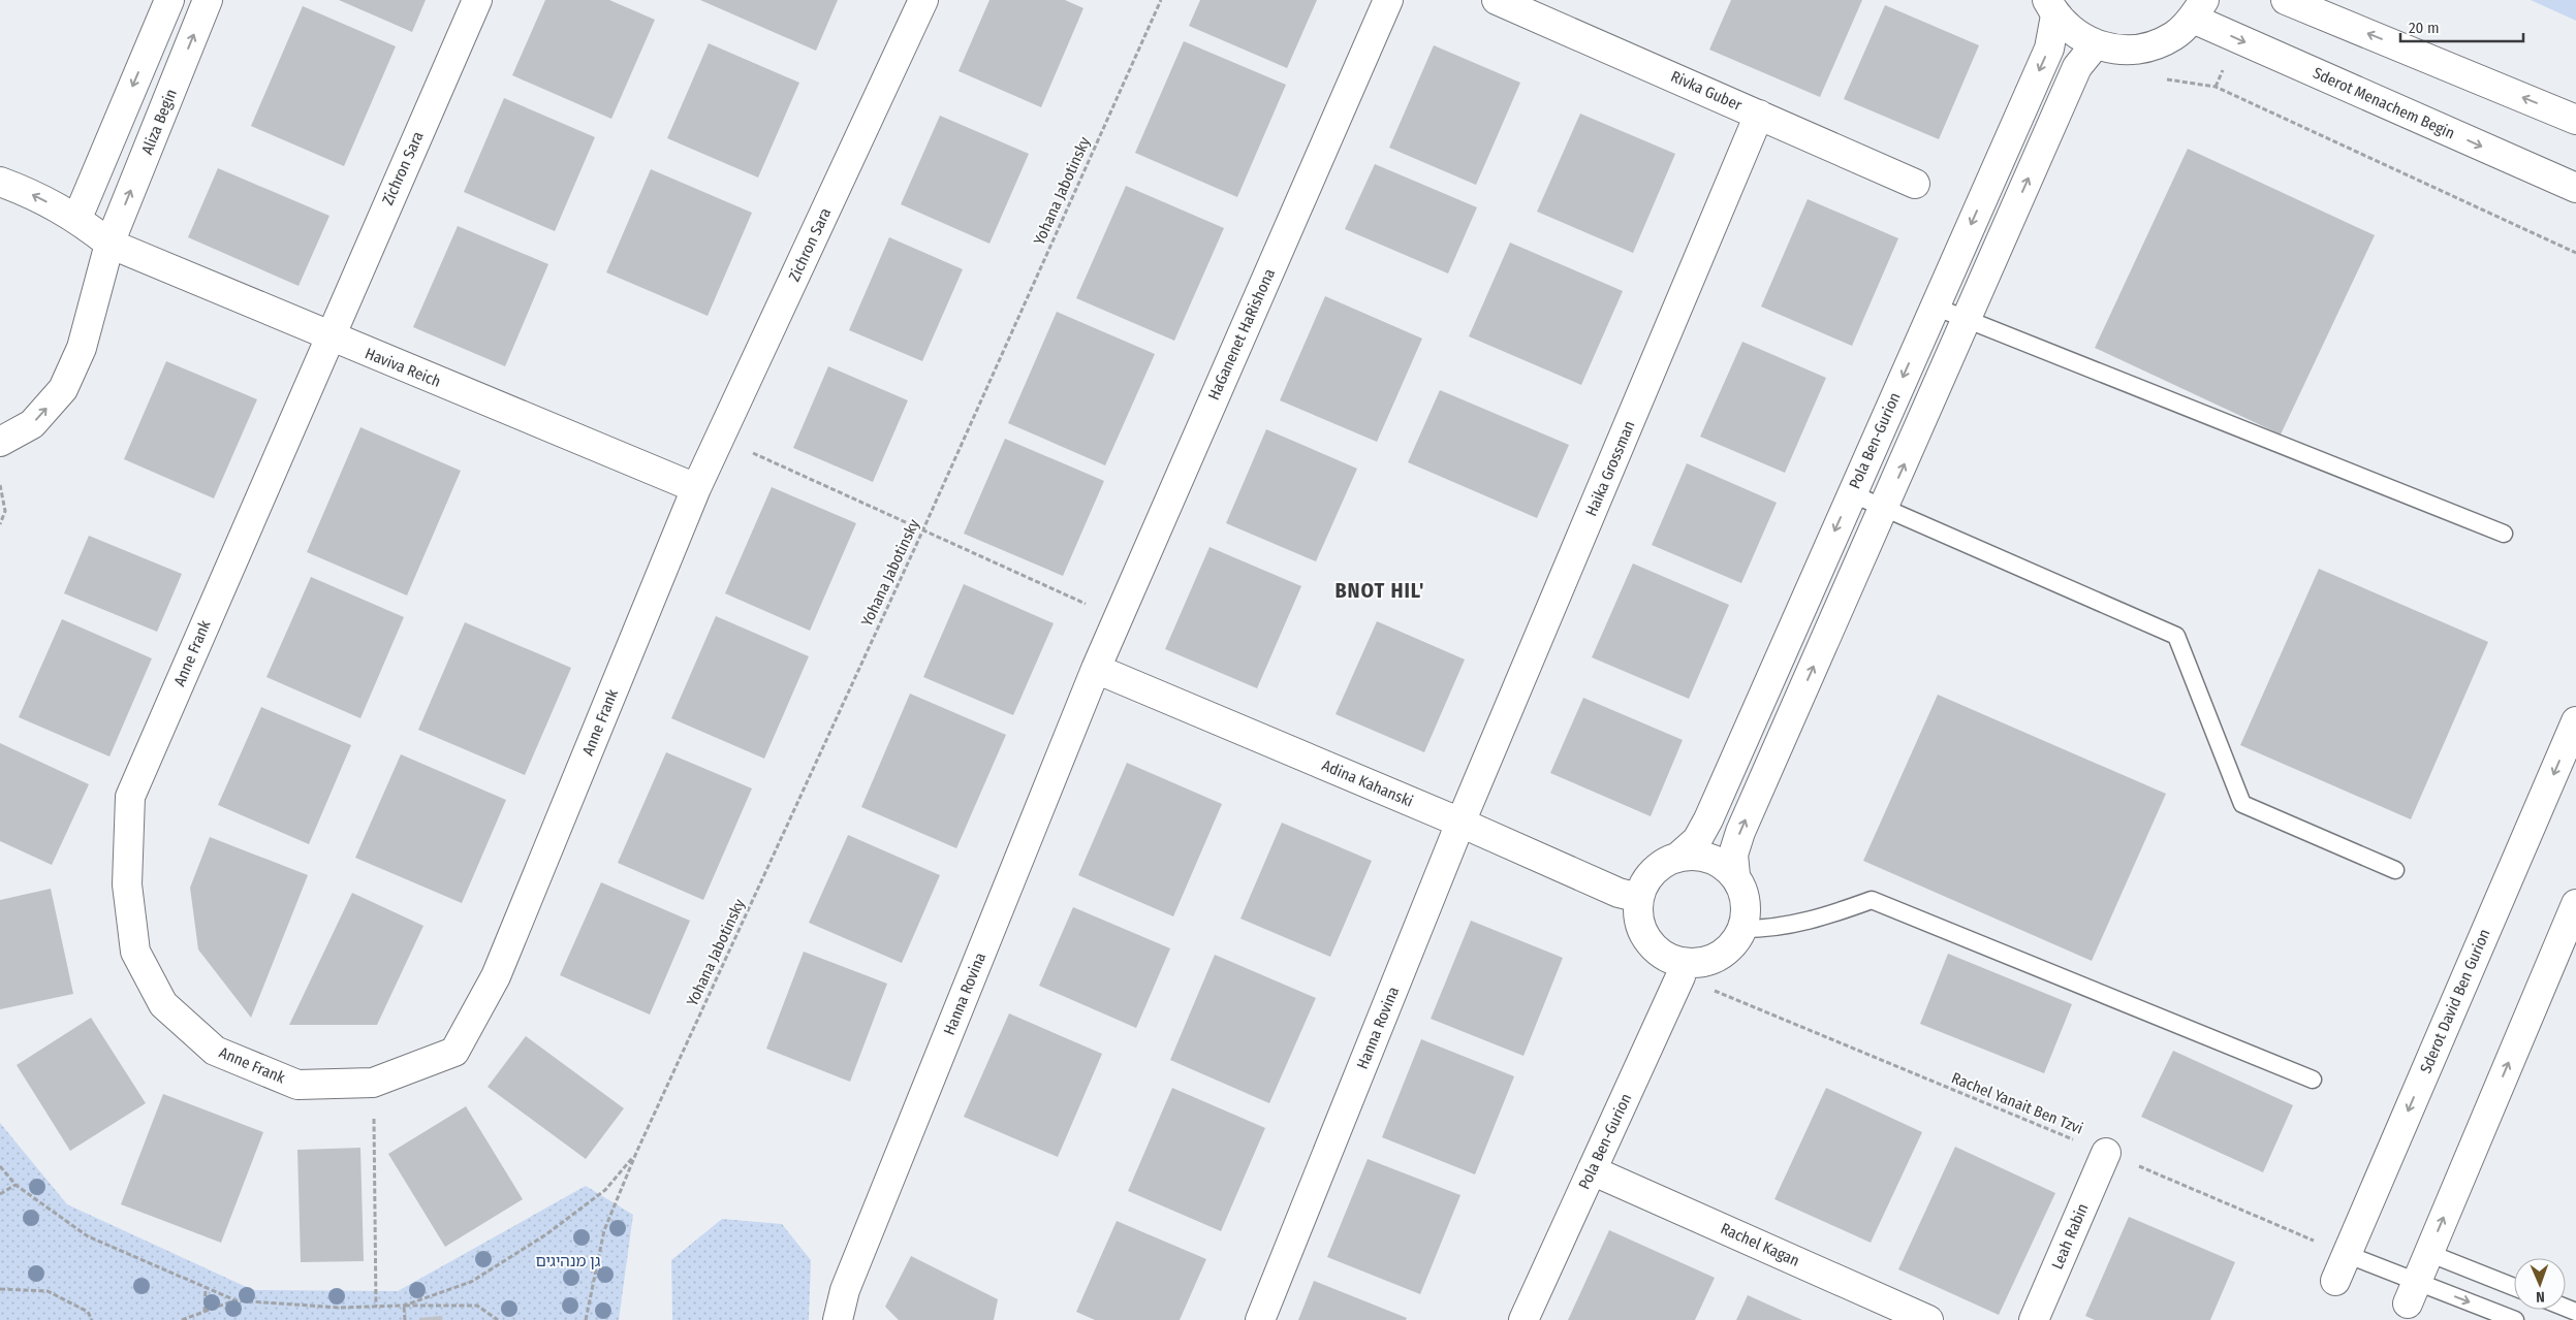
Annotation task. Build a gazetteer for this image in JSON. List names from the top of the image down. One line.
{"streets":{"street":["Rivka Guber","Sderot Menachem Begin","Aliza Begin","Zichron Sara","HaGanenet HaRishona","Haviva Reich","Pola Ben-Gurion","Haika Grossman","Anne Frank","Adina Kahanski","Hanna Rovina","Sderot David Ben Gurion","Leah Rabin","Rachel Kagan"],"path":["Yohana Jabotinsky","Rachel Yanait Ben Tzvi"]},"crossings":[["Rivka Guber","Haika Grossman"],["Aliza Begin","Haviva Reich"],["Zichron Sara","Haviva Reich"],["Zichron Sara","Anne Frank"],["HaGanenet HaRishona","Adina Kahanski"],["HaGanenet HaRishona","Hanna Rovina"],["Haviva Reich","Anne Frank"],["Pola Ben-Gurion","Adina Kahanski"],["Pola Ben-Gurion","Rachel Yanait Ben Tzvi"],["Pola Ben-Gurion","Rachel Kagan"],["Haika Grossman","Adina Kahanski"],["Haika Grossman","Hanna Rovina"],["Adina Kahanski","Hanna Rovina"],["Adina Kahanski","Rachel Yanait Ben Tzvi"],["Sderot David Ben Gurion","Rachel Yanait Ben Tzvi"],["Rachel Yanait Ben Tzvi","Leah Rabin"]],"districts":["BNOT HIL'"],"parks":["גן מנהיגים"],"scale_bar":"20 m","north":"bottom"}
